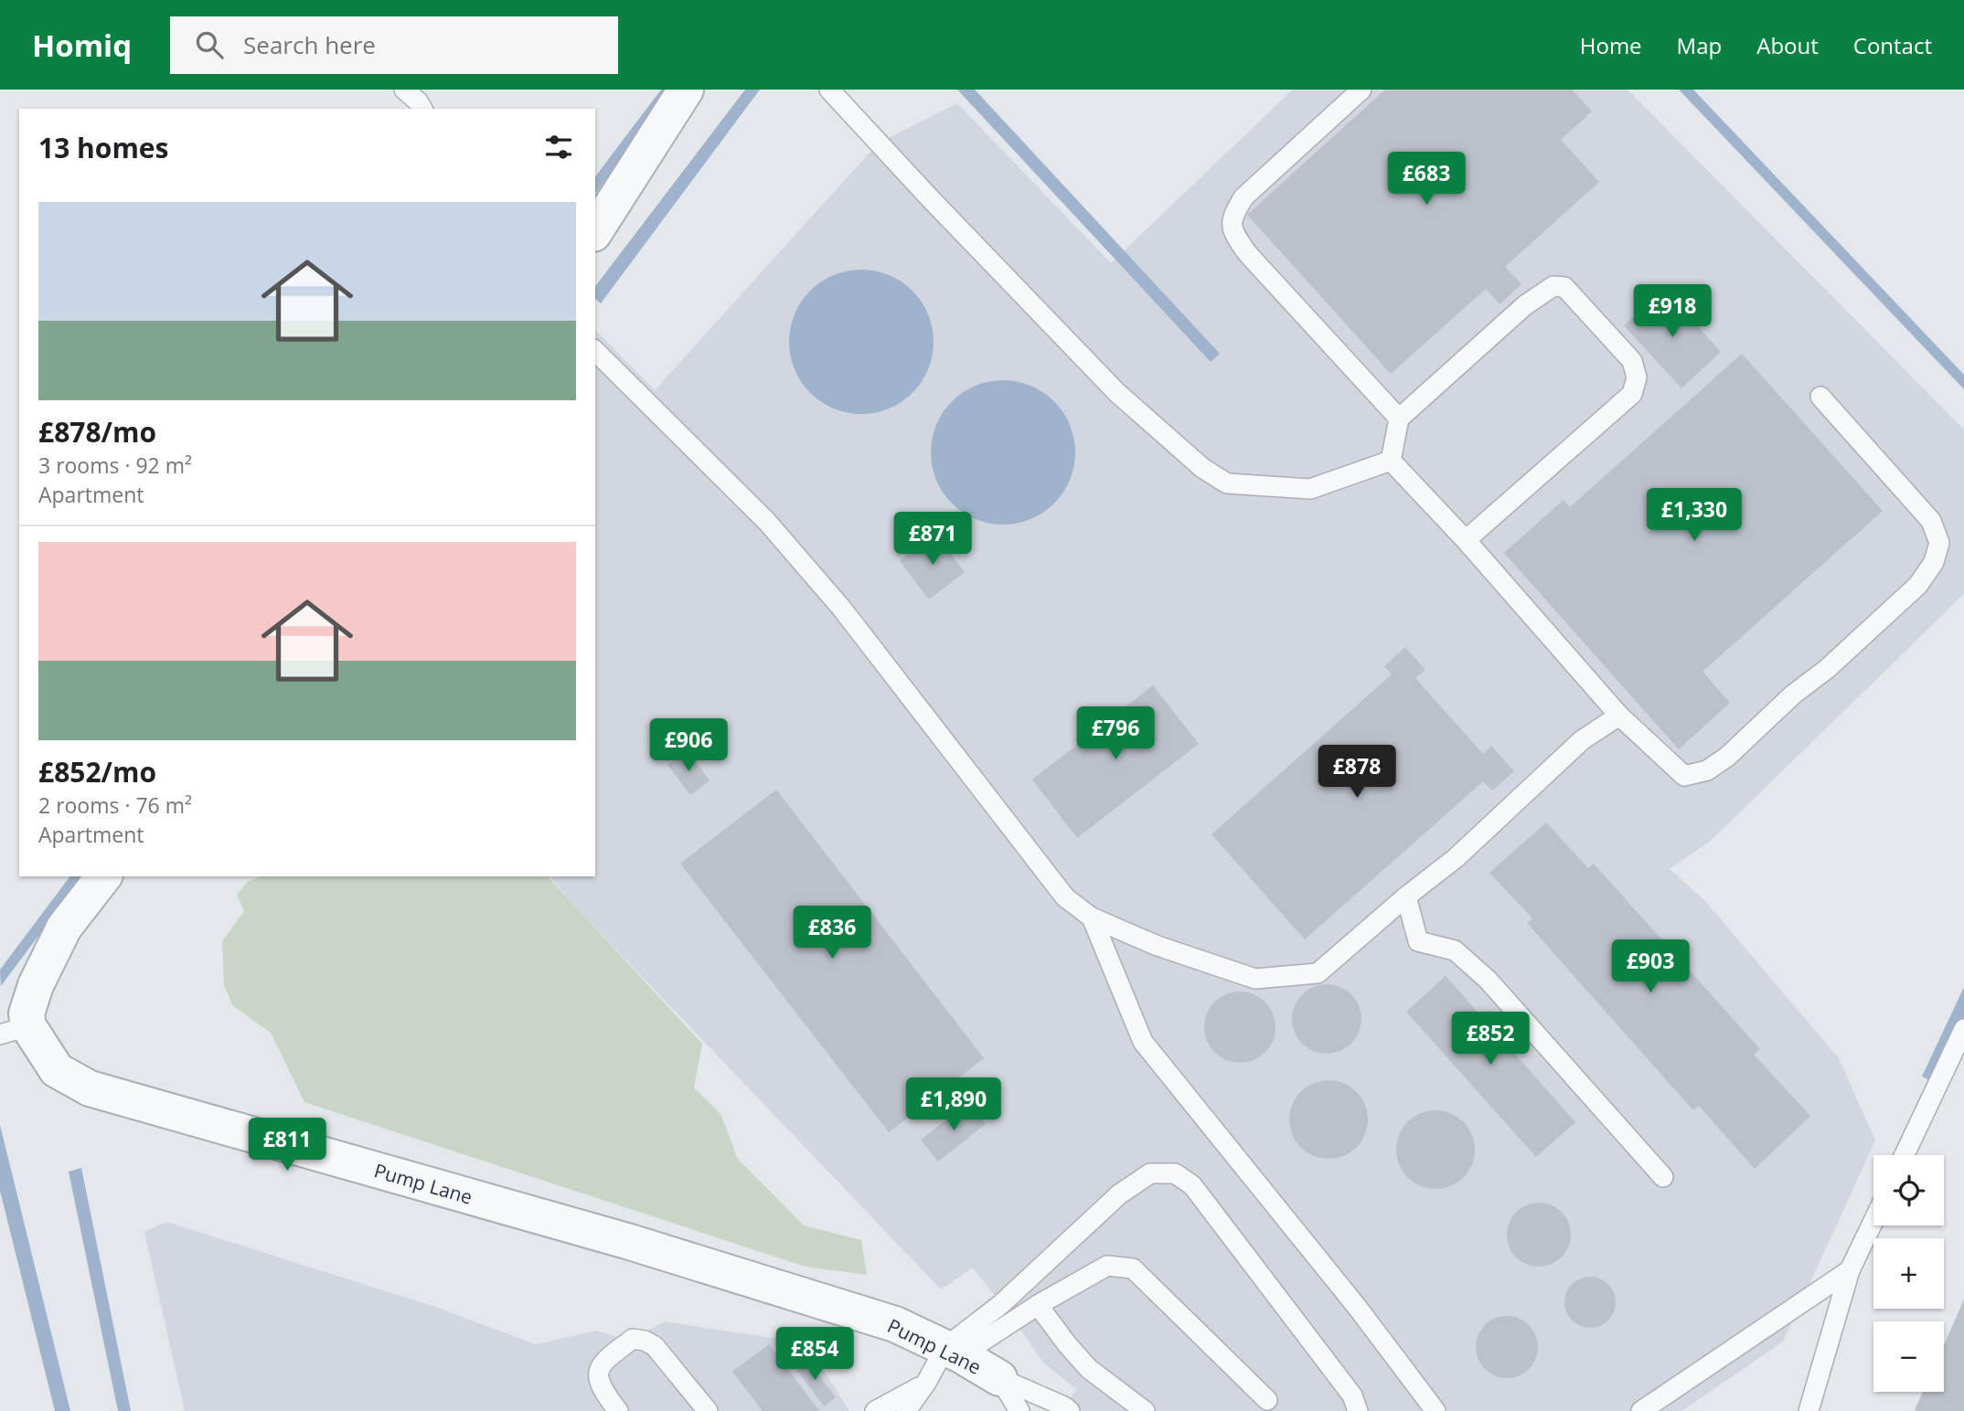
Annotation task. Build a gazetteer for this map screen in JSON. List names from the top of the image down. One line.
{"streets":{"street":["Pump Lane"]},"page":{"header":"Homiq","search":"Search here","nav":["Home","Map","About","Contact"],"heading":"13 homes","price":["£683","£918","£1,330","£871","£796","£906","£878","£836","£903","£852","£1,890","£811","£854"],"list":[{"name":"£878/mo","note":"3 rooms · 92 m² · Apartment"},{"name":"£852/mo","note":"2 rooms · 76 m² · Apartment"}],"map_buttons":["+","−"]}}
